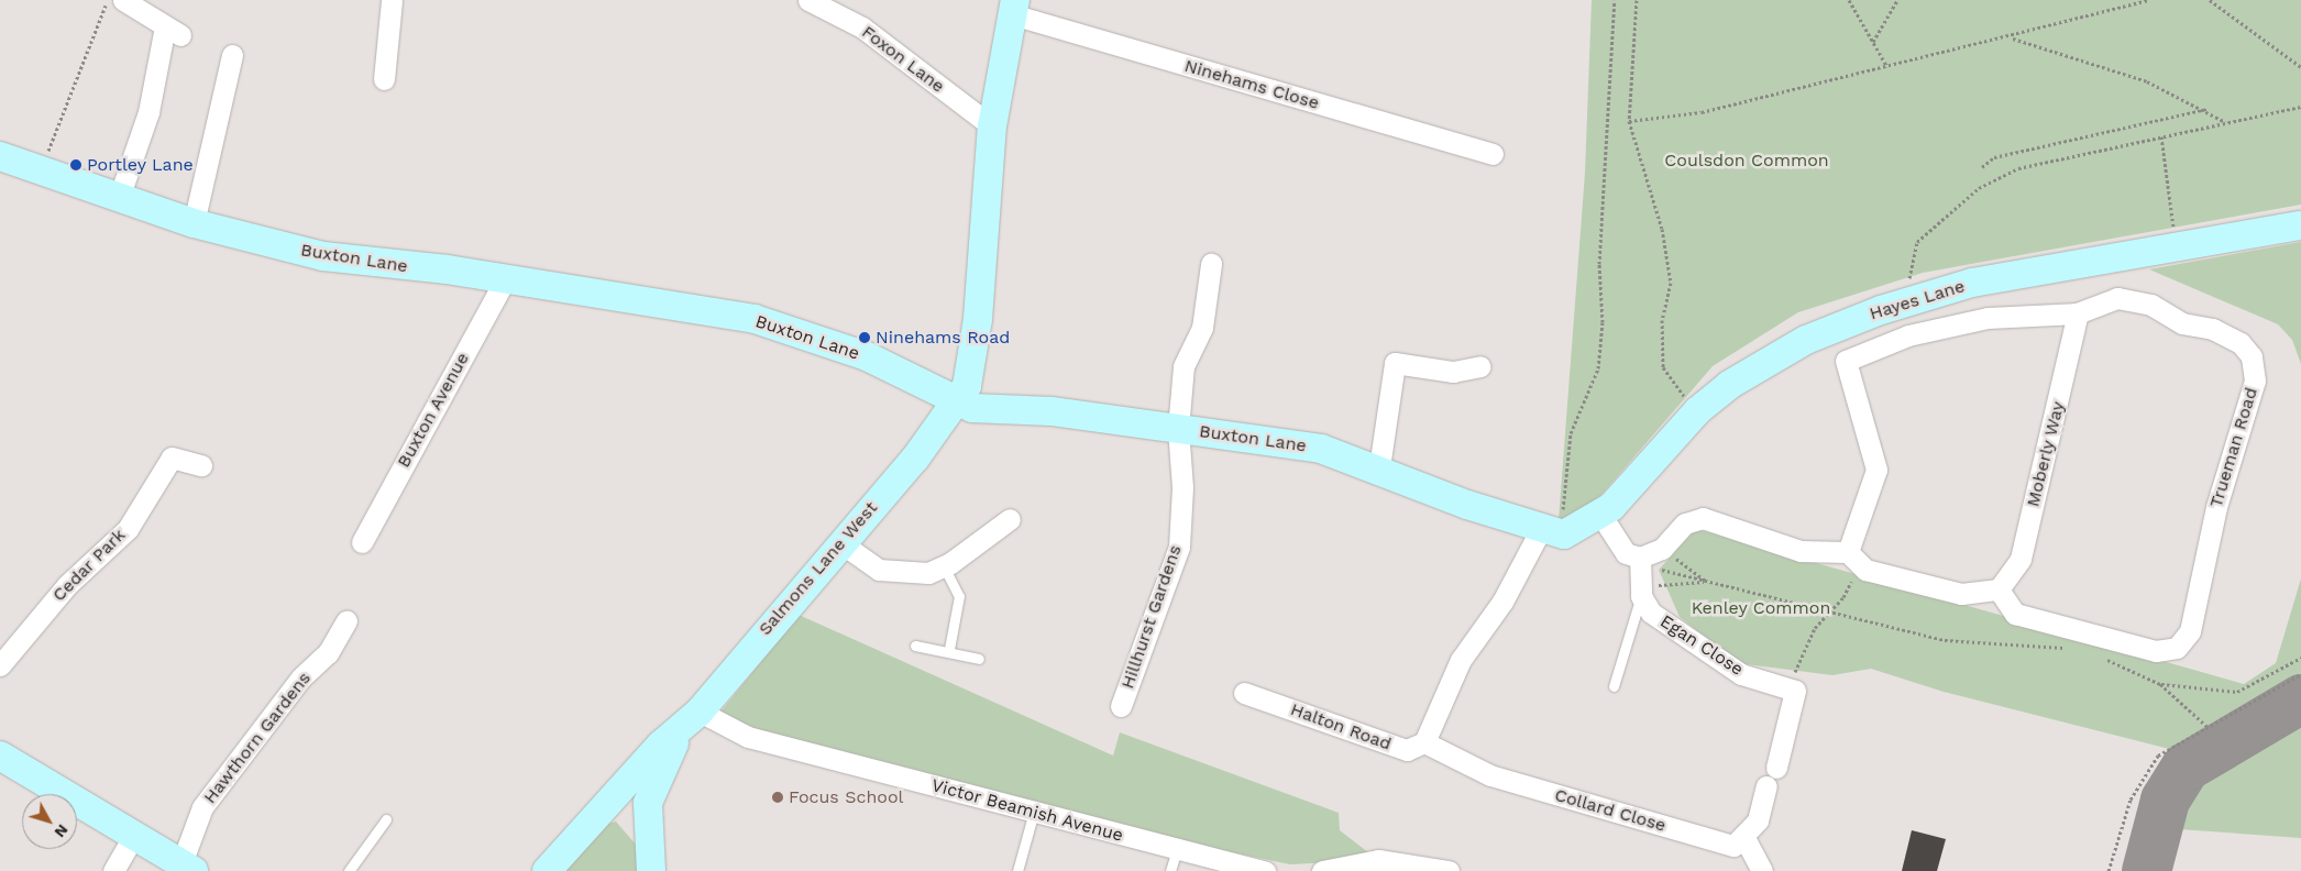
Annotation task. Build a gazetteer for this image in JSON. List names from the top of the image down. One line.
{"streets":{"street":["Foxon Lane","Ninehams Close","Buxton Lane","Hayes Lane","Buxton Avenue","Trueman Road","Moberly Way","Cedar Park","Salmons Lane West","Hillhurst Gardens","Egan Close","Halton Road","Hawthorn Gardens","Victor Beamish Avenue","Collard Close"]},"crossings":[["Buxton Lane","Buxton Avenue"],["Buxton Lane","Salmons Lane West"],["Buxton Lane","Hillhurst Gardens"],["Trueman Road","Moberly Way"],["Salmons Lane West","Victor Beamish Avenue"],["Halton Road","Collard Close"]],"parks":["Coulsdon Common","Kenley Common"],"places":["Portley Lane","Ninehams Road","Focus School"],"north":"bottom right"}
